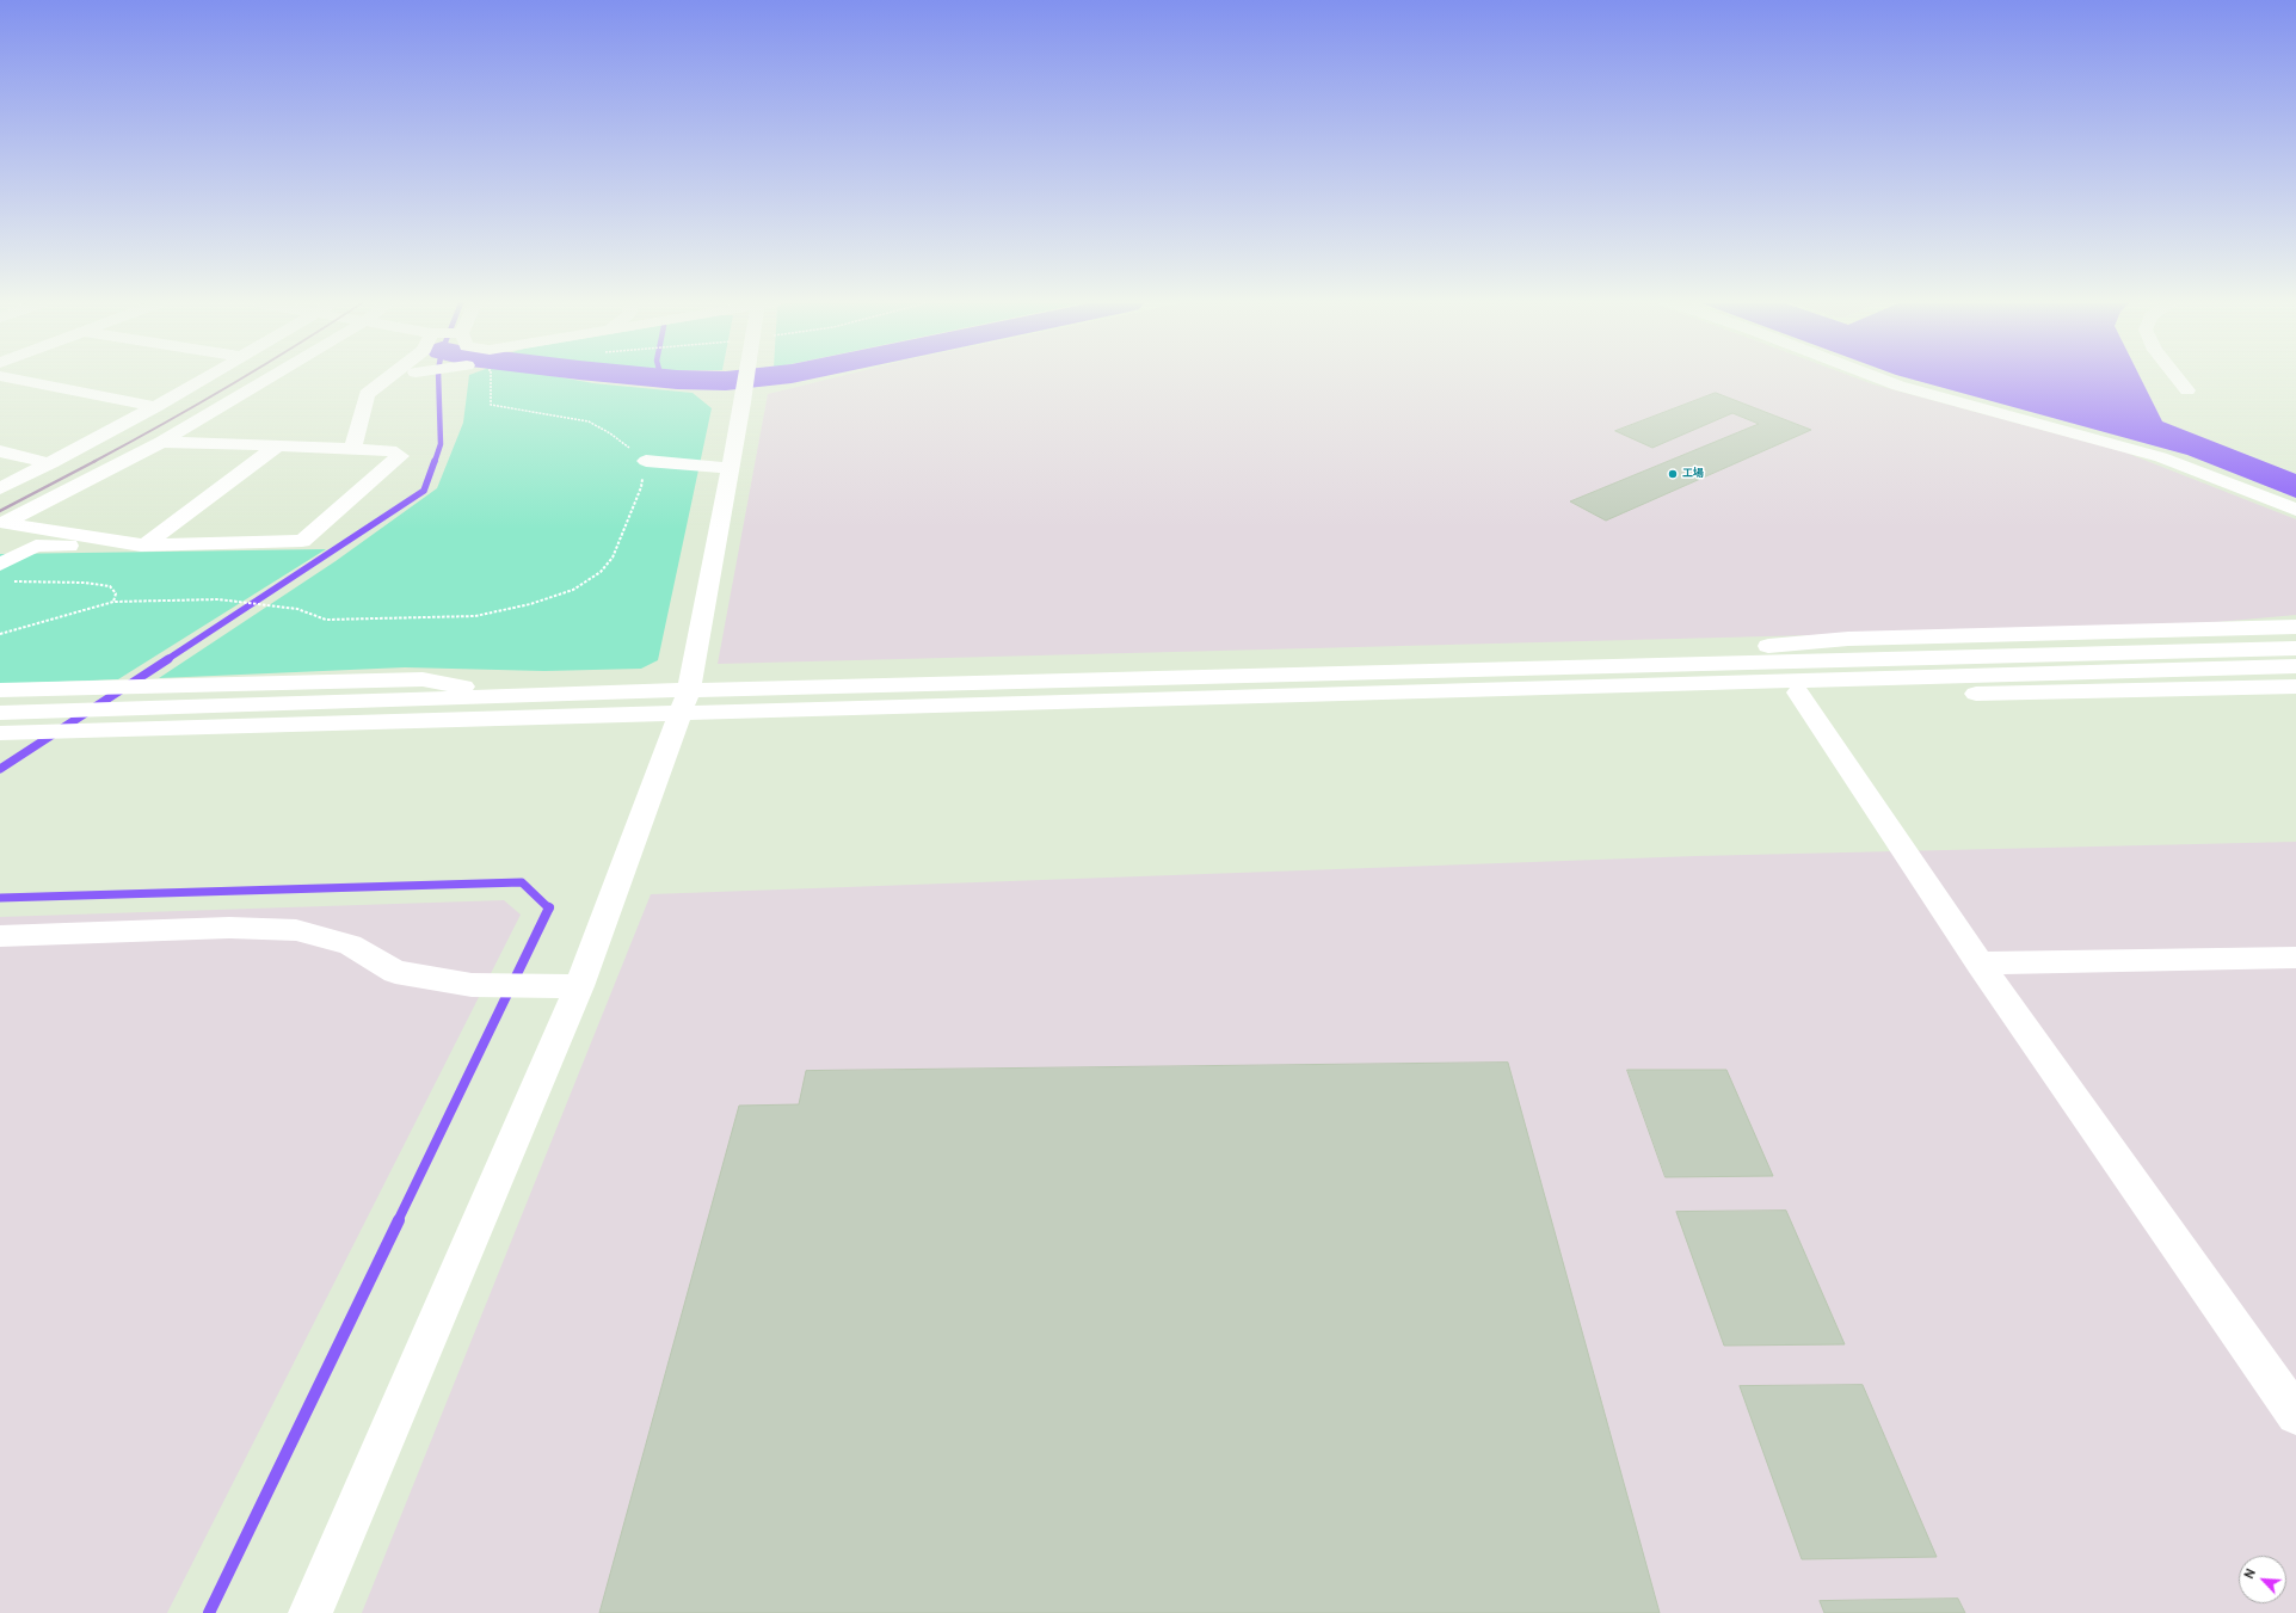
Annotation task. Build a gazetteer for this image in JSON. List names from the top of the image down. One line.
{"places":["工場"],"north":"top left"}
